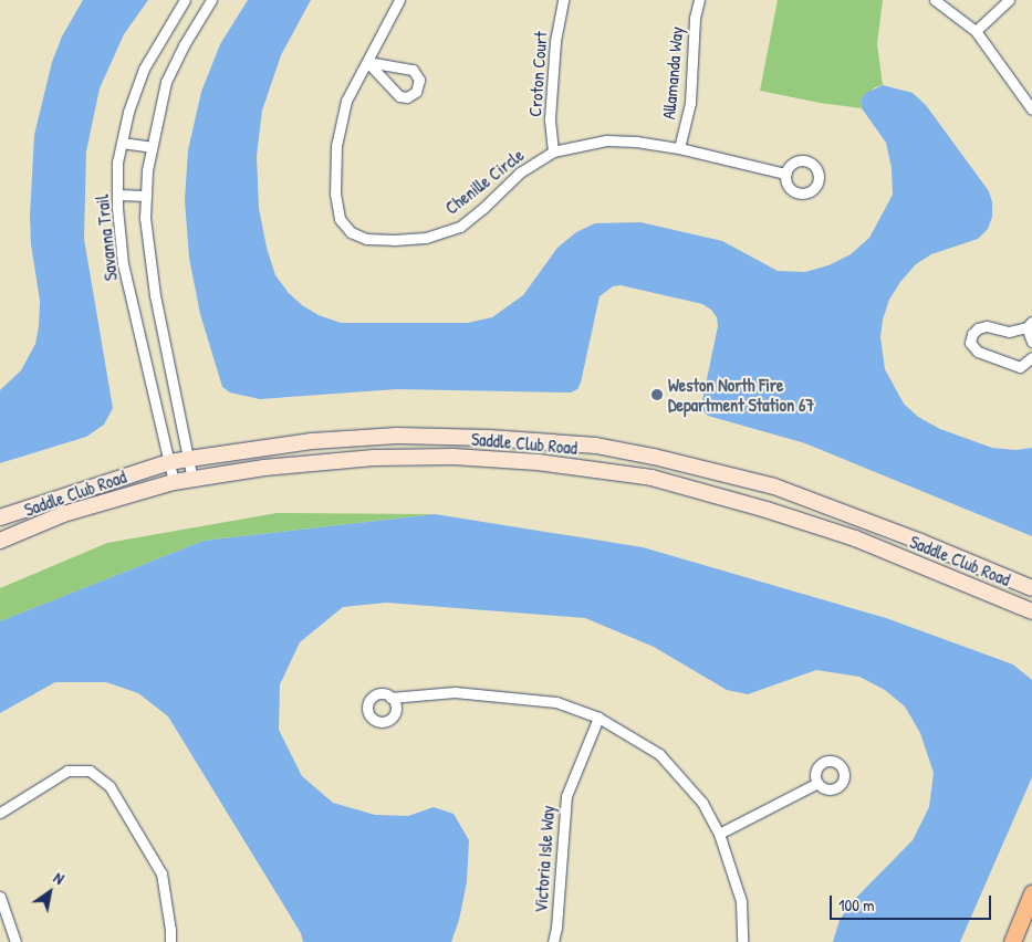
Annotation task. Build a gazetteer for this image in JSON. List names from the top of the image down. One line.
{"streets":{"street":["Allamanda Way","Croton Court","Chenille Circle","Savanna Trail","Saddle Club Road","Victoria Isle Way"]},"crossings":[["Allamanda Way","Chenille Circle"],["Croton Court","Chenille Circle"],["Savanna Trail","Saddle Club Road"]],"places":["Weston North Fire Department Station 67"],"scale_bar":"100 m","north":"top right"}
